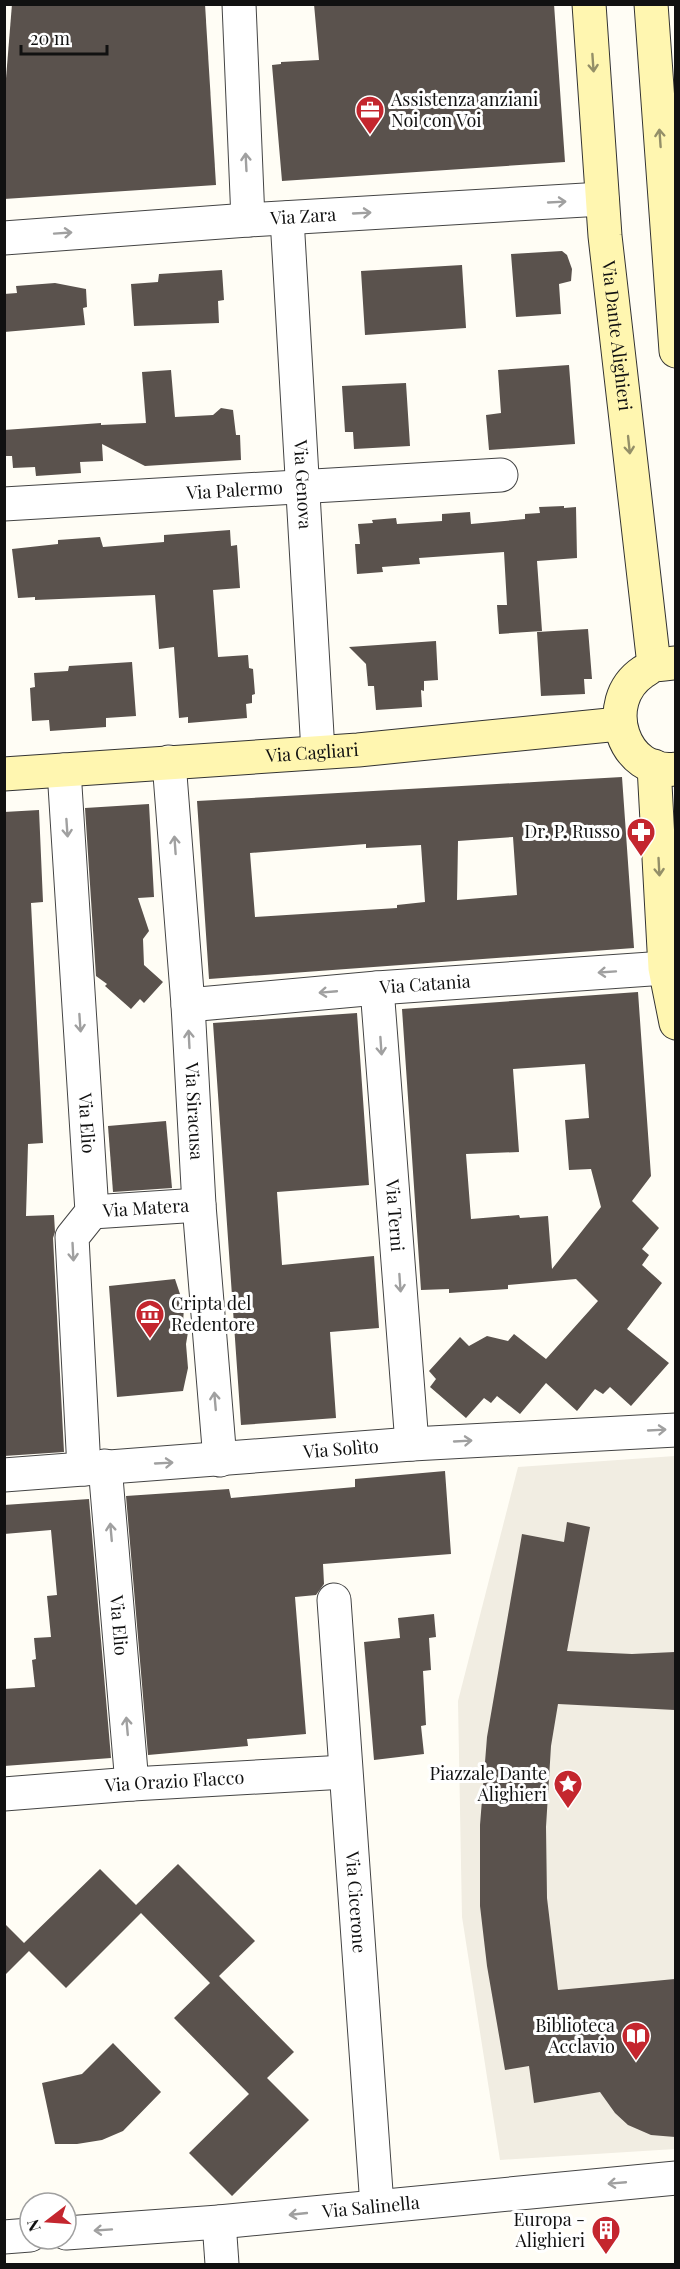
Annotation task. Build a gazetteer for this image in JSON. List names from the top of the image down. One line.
{"streets":{"street":["Via Zara","Via Dante Alighieri","Via Genova","Via Palermo","Via Cagliari","Via Catania","Via Siracusa","Via Elio","Via Matera","Via Terni","Via Solìto","Via Orazio Flacco","Via Cicerone","Via Salinella"]},"crossings":[["Via Zara","Via Dante Alighieri"],["Via Zara","Via Genova"],["Via Genova","Via Palermo"],["Via Genova","Via Cagliari"],["Via Cagliari","Via Siracusa"],["Via Cagliari","Via Elio"],["Via Catania","Via Siracusa"],["Via Catania","Via Terni"],["Via Siracusa","Via Matera"],["Via Siracusa","Via Solìto"],["Via Elio","Via Matera"],["Via Elio","Via Solìto"],["Via Elio","Via Orazio Flacco"],["Via Terni","Via Solìto"],["Via Orazio Flacco","Via Cicerone"],["Via Cicerone","Via Salinella"]],"one_way":["Via Zara","Via Catania","Via Siracusa","Via Terni","Via Solìto","Via Salinella"],"places":{"office":["Assistenza anziani Noi con Voi"],"pharmacy":["Dr. P. Russo"],"museum":["Cripta del Redentore"],"place":["Piazzale Dante Alighieri"],"library":["Biblioteca Acclavio"],"building":["Europa - Alighieri"]},"scale_bar":"20 m","north":"left"}
